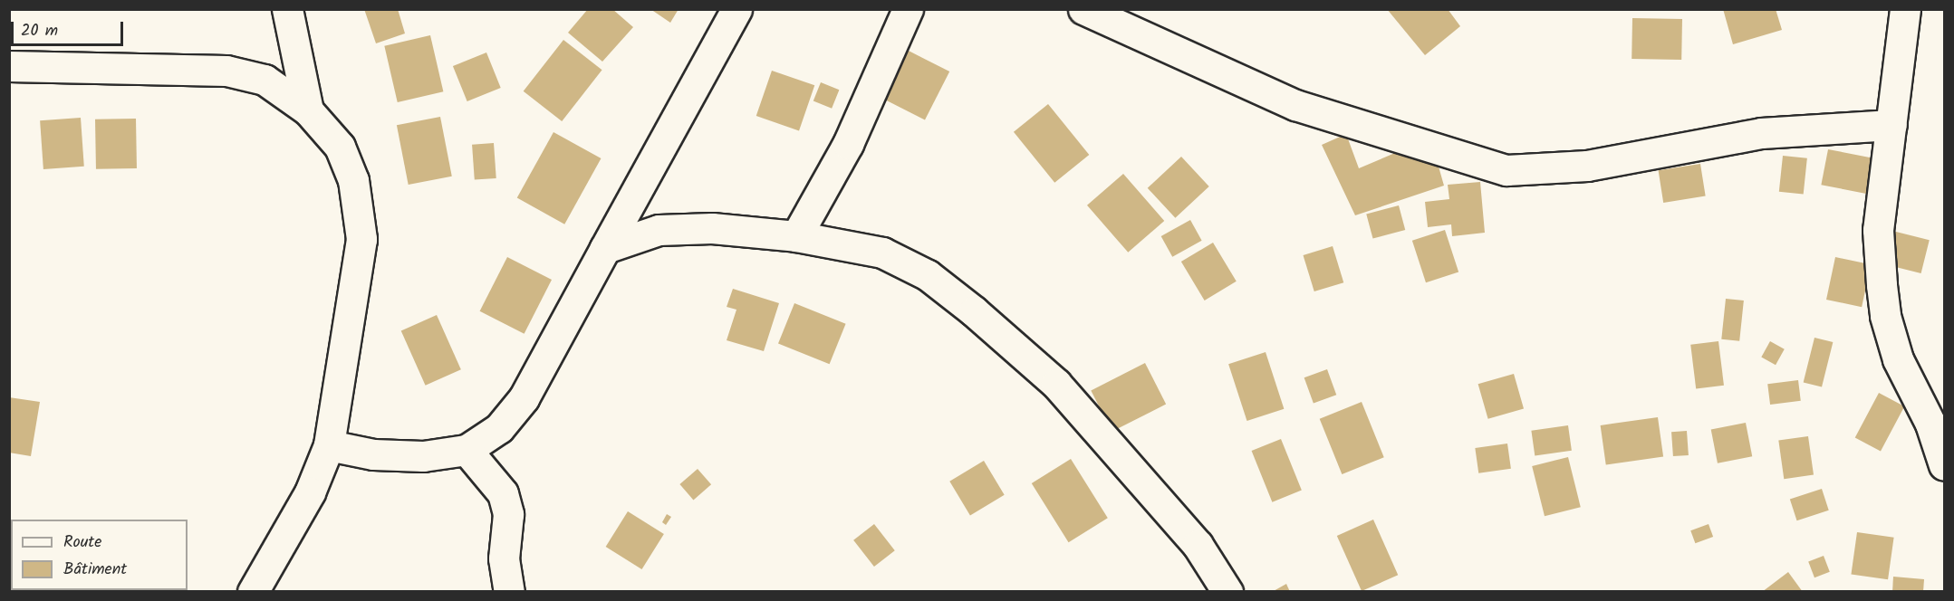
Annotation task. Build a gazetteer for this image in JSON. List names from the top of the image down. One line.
{"legend":["Route","Bâtiment"],"scale_bar":"20 m"}
